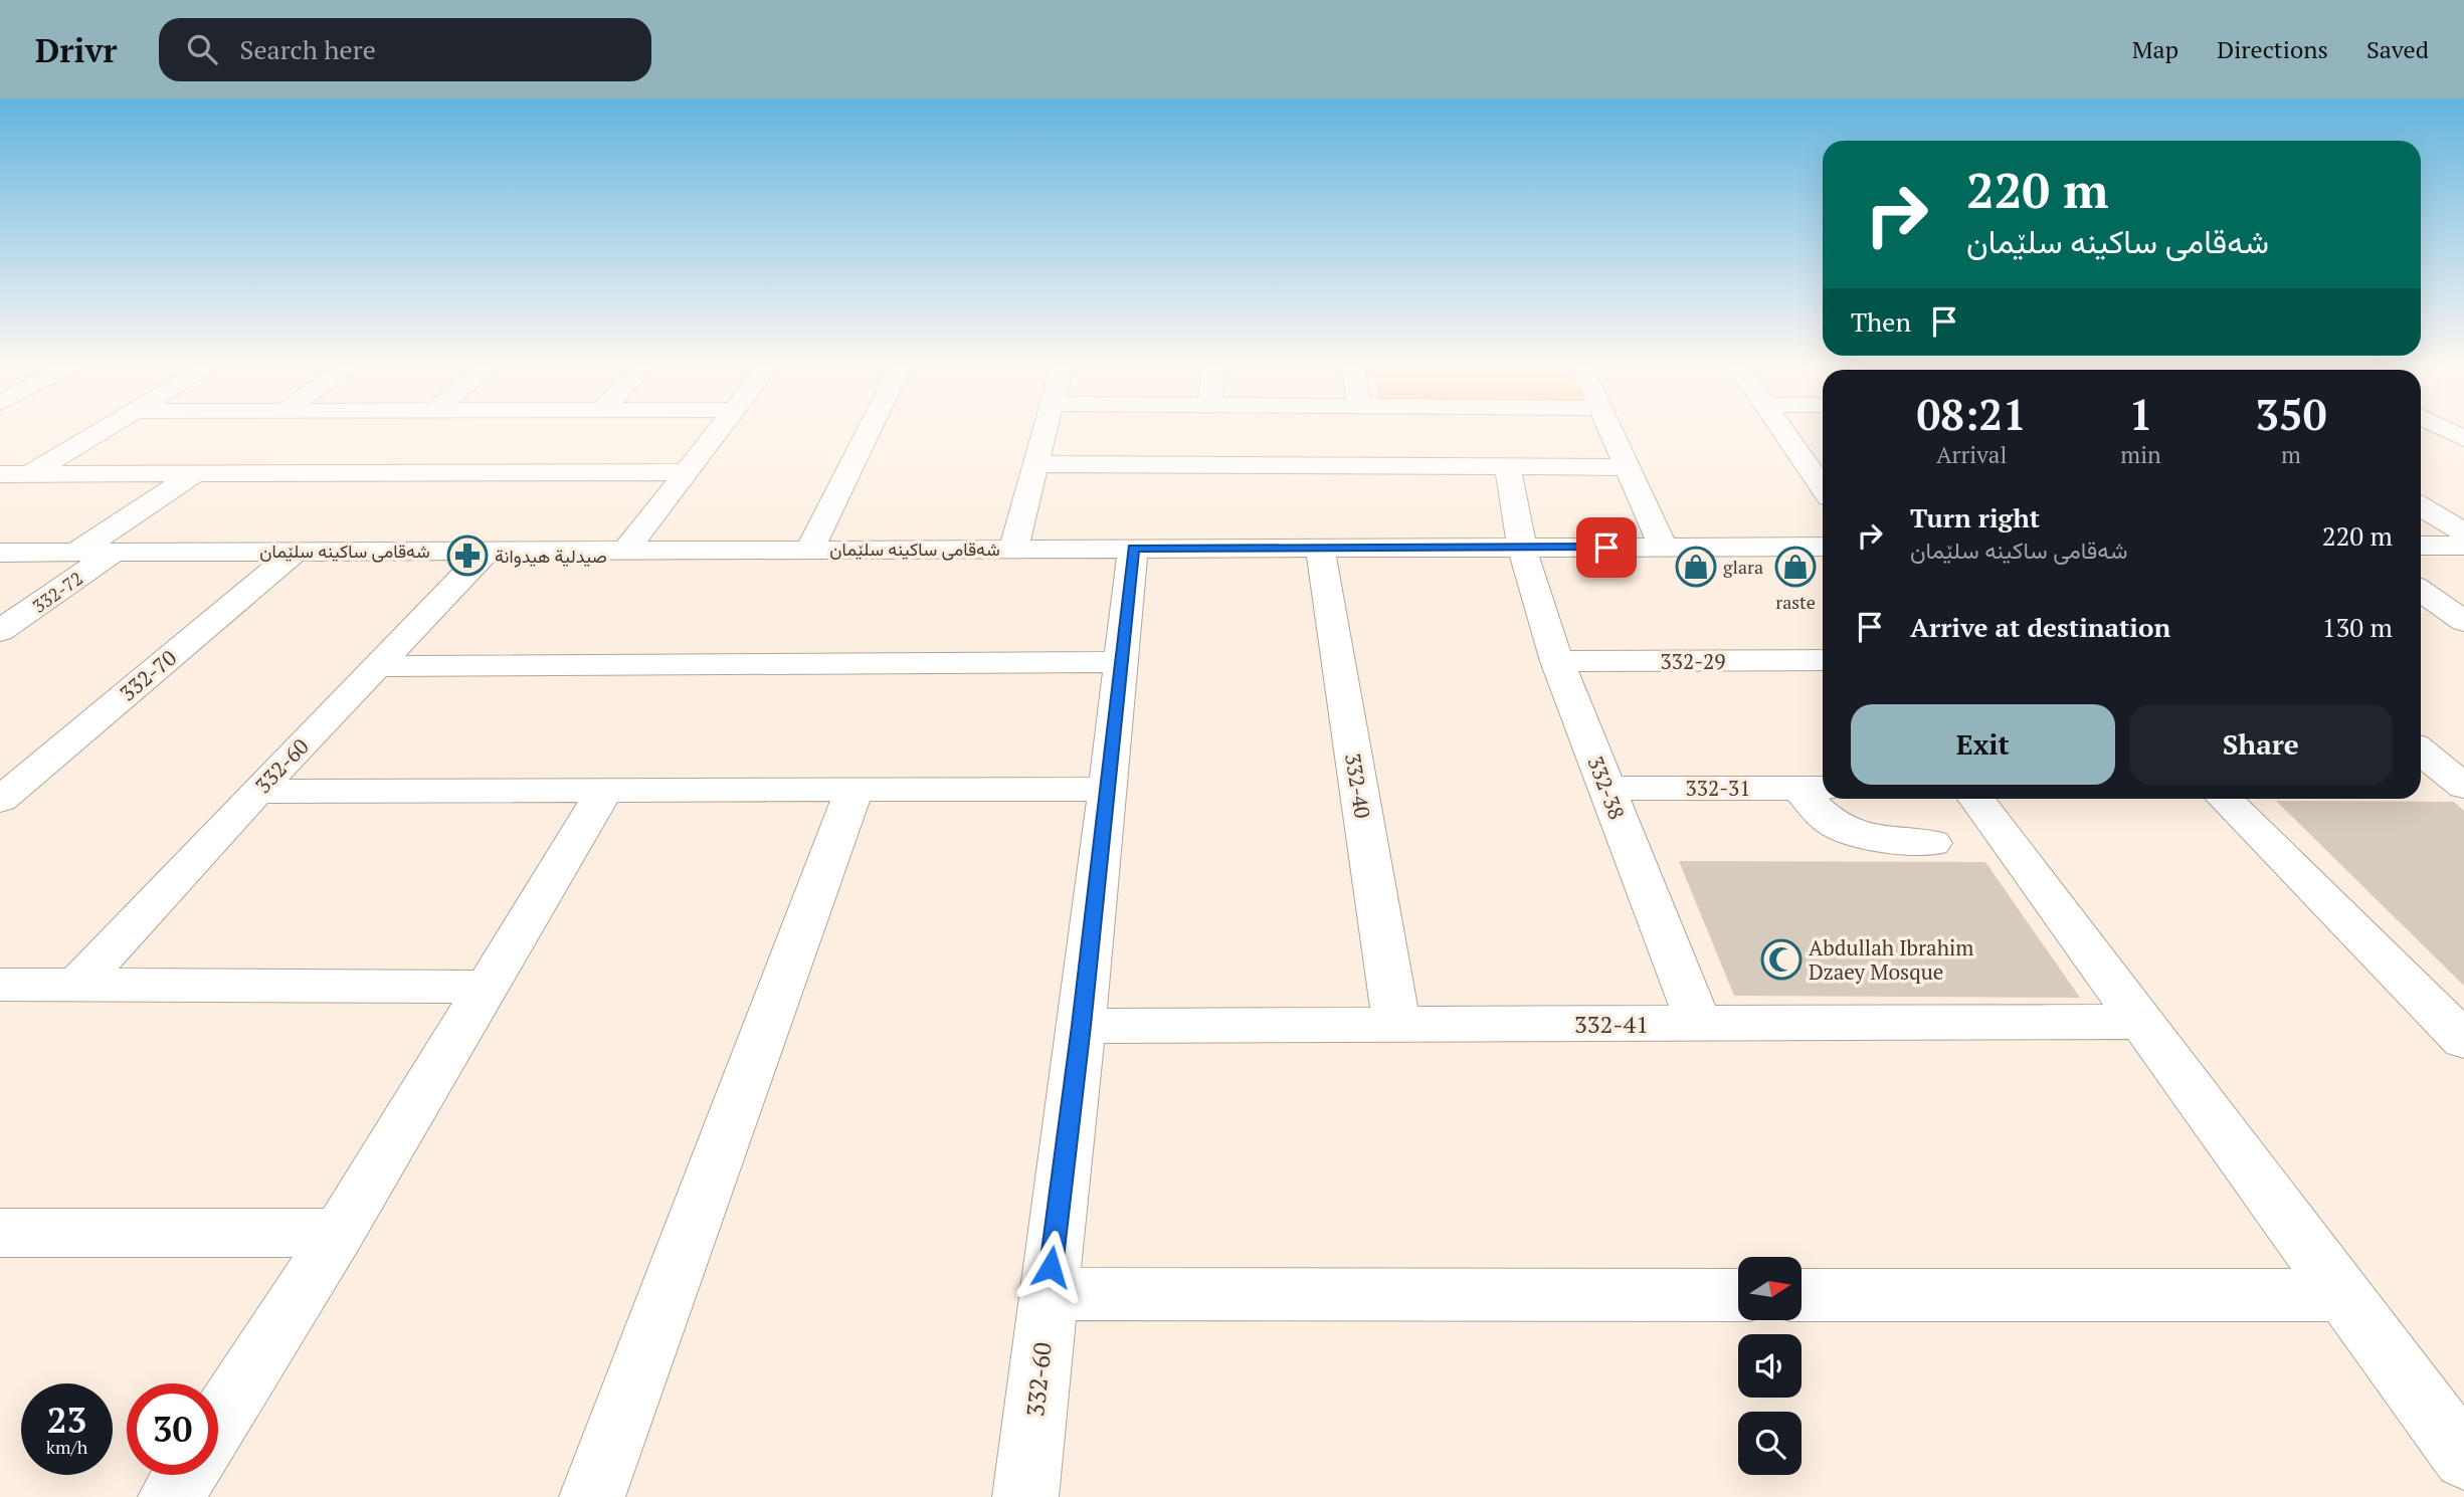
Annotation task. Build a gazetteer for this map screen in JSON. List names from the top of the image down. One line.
{"streets":{"street":["شەقامی ساکینە سلێمان","332-72","332-29","332-70","332-60","332-40","332-38","332-31","332-41"]},"crossings":[["شەقامی ساکینە سلێمان","332-72"],["شەقامی ساکینە سلێمان","332-70"],["شەقامی ساکینە سلێمان","332-60"],["شەقامی ساکینە سلێمان","332-40"],["شەقامی ساکینە سلێمان","332-38"],["332-29","332-38"],["332-60","332-41"],["332-40","332-41"],["332-38","332-31"],["332-38","332-41"]],"places":{"pharmacy":["صيدلية هيدوانة"],"shop":["glara","raste"],"mosque":["Abdullah Ibrahim Dzaey Mosque"]},"north":"right","page":{"header":"Drivr","search":"Search here","nav":["Map","Directions","Saved"],"turn":["220 m","شەقامی ساکینە سلێمان"],"then":"Then","eta":["08:21","Arrival","1","min","350","m"],"list":[{"name":"Turn right","note":"شەقامی ساکینە سلێمان","value":"220 m"},{"name":"Arrive at destination","value":"130 m"}],"buttons":["Exit","Share"],"speed":"23 km/h","limit":"30"}}
